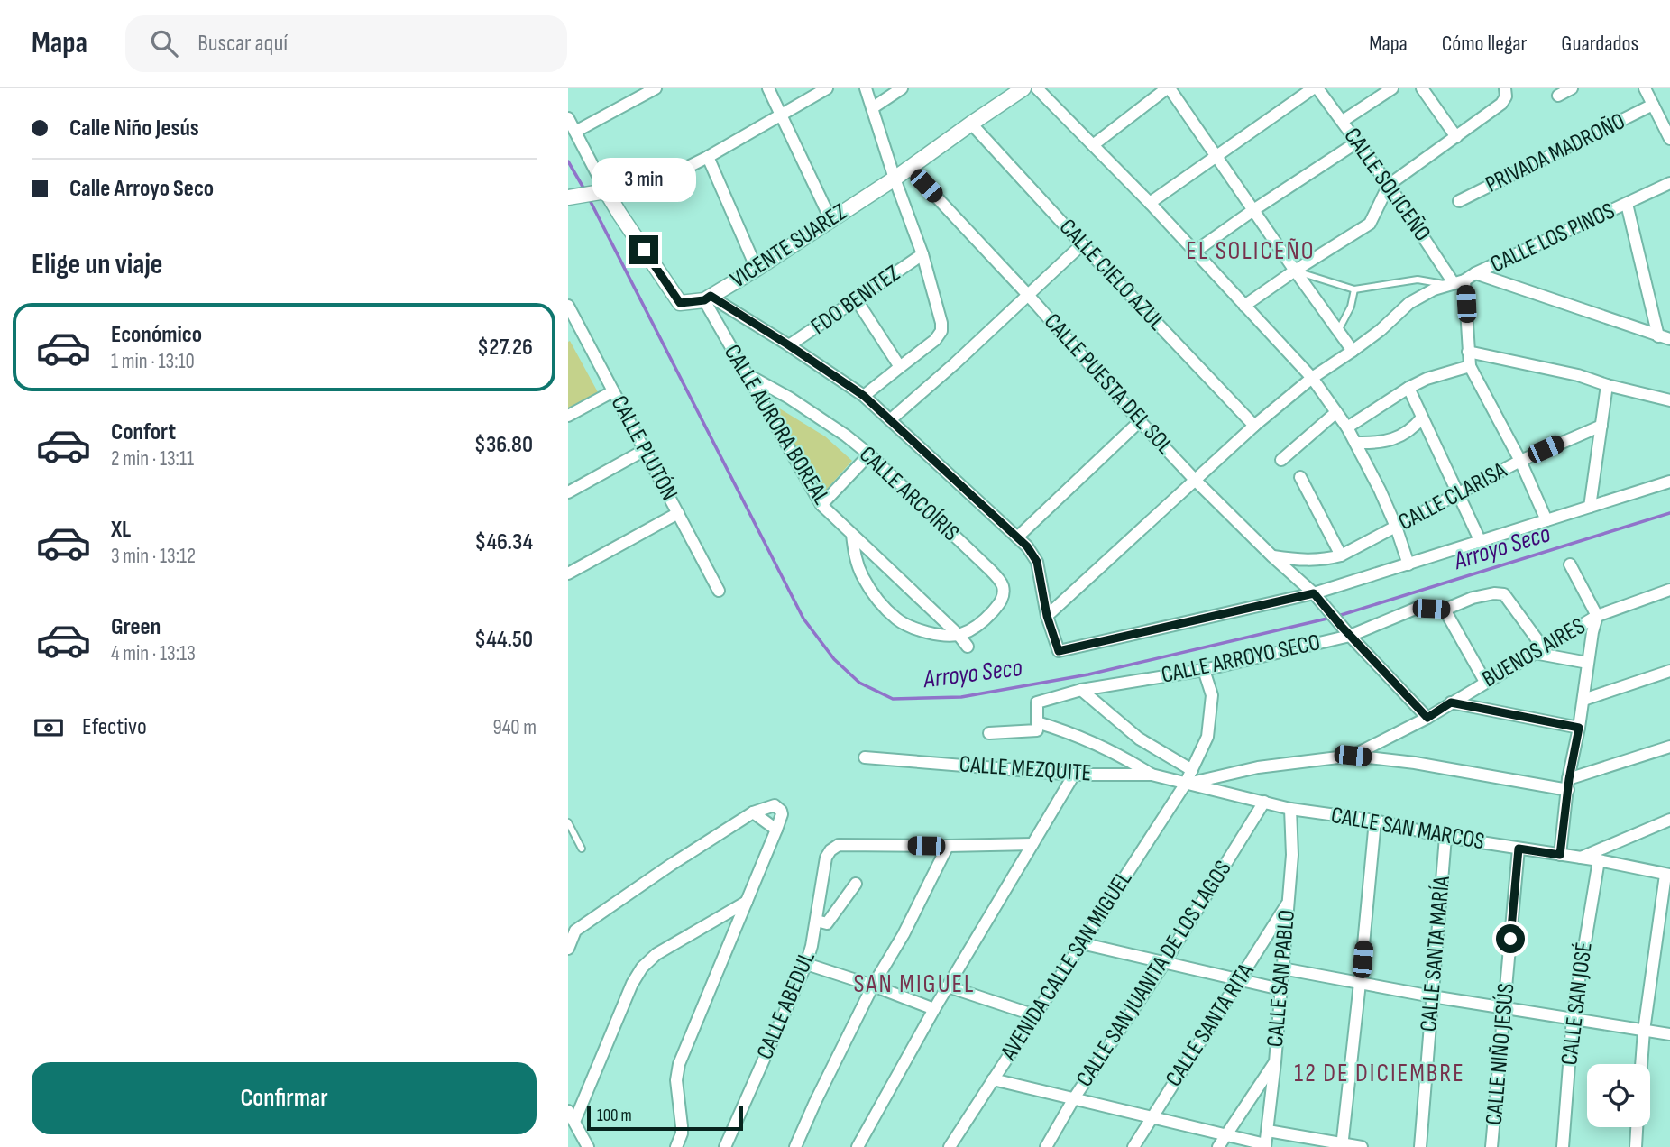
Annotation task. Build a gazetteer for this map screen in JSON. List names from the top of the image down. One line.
{"streets":{"street":["PRIVADA MADROÑO","CALLE SOLICEÑO","CALLE LOS PINOS","VICENTE SUAREZ","CALLE CIELO AZUL","FDO BENITEZ","CALLE PUESTA DEL SOL","CALLE AURORA BOREAL","CALLE PLUTÓN","CALLE ARCOÍRIS","CALLE CLARISA","BUENOS AIRES","CALLE ARROYO SECO","CALLE MEZQUITE","CALLE SAN MARCOS","CALLE SANTA MARÍA","AVENIDA CALLE SAN MIGUEL","CALLE SAN JUANITA DE LOS LAGOS","CALLE SAN PABLO","CALLE SAN JOSÉ","CALLE ABEDUL","CALLE SANTA RITA","CALLE NIÑO JESÚS"]},"crossings":[["CALLE SOLICEÑO","CALLE LOS PINOS"],["CALLE LOS PINOS","CALLE CIELO AZUL"],["CALLE LOS PINOS","CALLE PUESTA DEL SOL"],["CALLE LOS PINOS","CALLE ARROYO SECO"],["VICENTE SUAREZ","CALLE CIELO AZUL"],["VICENTE SUAREZ","CALLE PUESTA DEL SOL"],["VICENTE SUAREZ","CALLE AURORA BOREAL"],["CALLE PUESTA DEL SOL","CALLE CLARISA"],["CALLE PUESTA DEL SOL","BUENOS AIRES"],["CALLE PUESTA DEL SOL","CALLE ARROYO SECO"],["CALLE AURORA BOREAL","CALLE ARCOÍRIS"],["BUENOS AIRES","CALLE ARROYO SECO"],["BUENOS AIRES","CALLE MEZQUITE"],["BUENOS AIRES","CALLE SAN MARCOS"],["BUENOS AIRES","AVENIDA CALLE SAN MIGUEL"],["CALLE ARROYO SECO","AVENIDA CALLE SAN MIGUEL"],["CALLE MEZQUITE","CALLE SAN MARCOS"],["CALLE MEZQUITE","AVENIDA CALLE SAN MIGUEL"],["CALLE SAN MARCOS","CALLE SANTA MARÍA"],["CALLE SAN MARCOS","AVENIDA CALLE SAN MIGUEL"],["CALLE SAN MARCOS","CALLE SAN JUANITA DE LOS LAGOS"],["CALLE SAN MARCOS","CALLE SAN PABLO"],["CALLE SAN MARCOS","CALLE SAN JOSÉ"],["CALLE SAN MARCOS","CALLE NIÑO JESÚS"],["CALLE SAN PABLO","CALLE SANTA RITA"]],"districts":["EL SOLICEÑO","SAN MIGUEL","12 DE DICIEMBRE"],"water":["Arroyo Seco"],"scale_bar":"100 m","page":{"header":"Mapa","search":"Buscar aquí","nav":["Mapa","Cómo llegar","Guardados"],"banner":["Calle Niño Jesús","Calle Arroyo Seco"],"bubble":"3 min","heading":"Elige un viaje","list":[{"name":"Económico","note":"1 min · 13:10","value":"$27.26"},{"name":"Confort","note":"2 min · 13:11","value":"$36.80"},{"name":"XL","note":"3 min · 13:12","value":"$46.34"},{"name":"Green","note":"4 min · 13:13","value":"$44.50"}],"pay":["Efectivo","940 m"],"buttons":"Confirmar","scale":"100 m"}}
